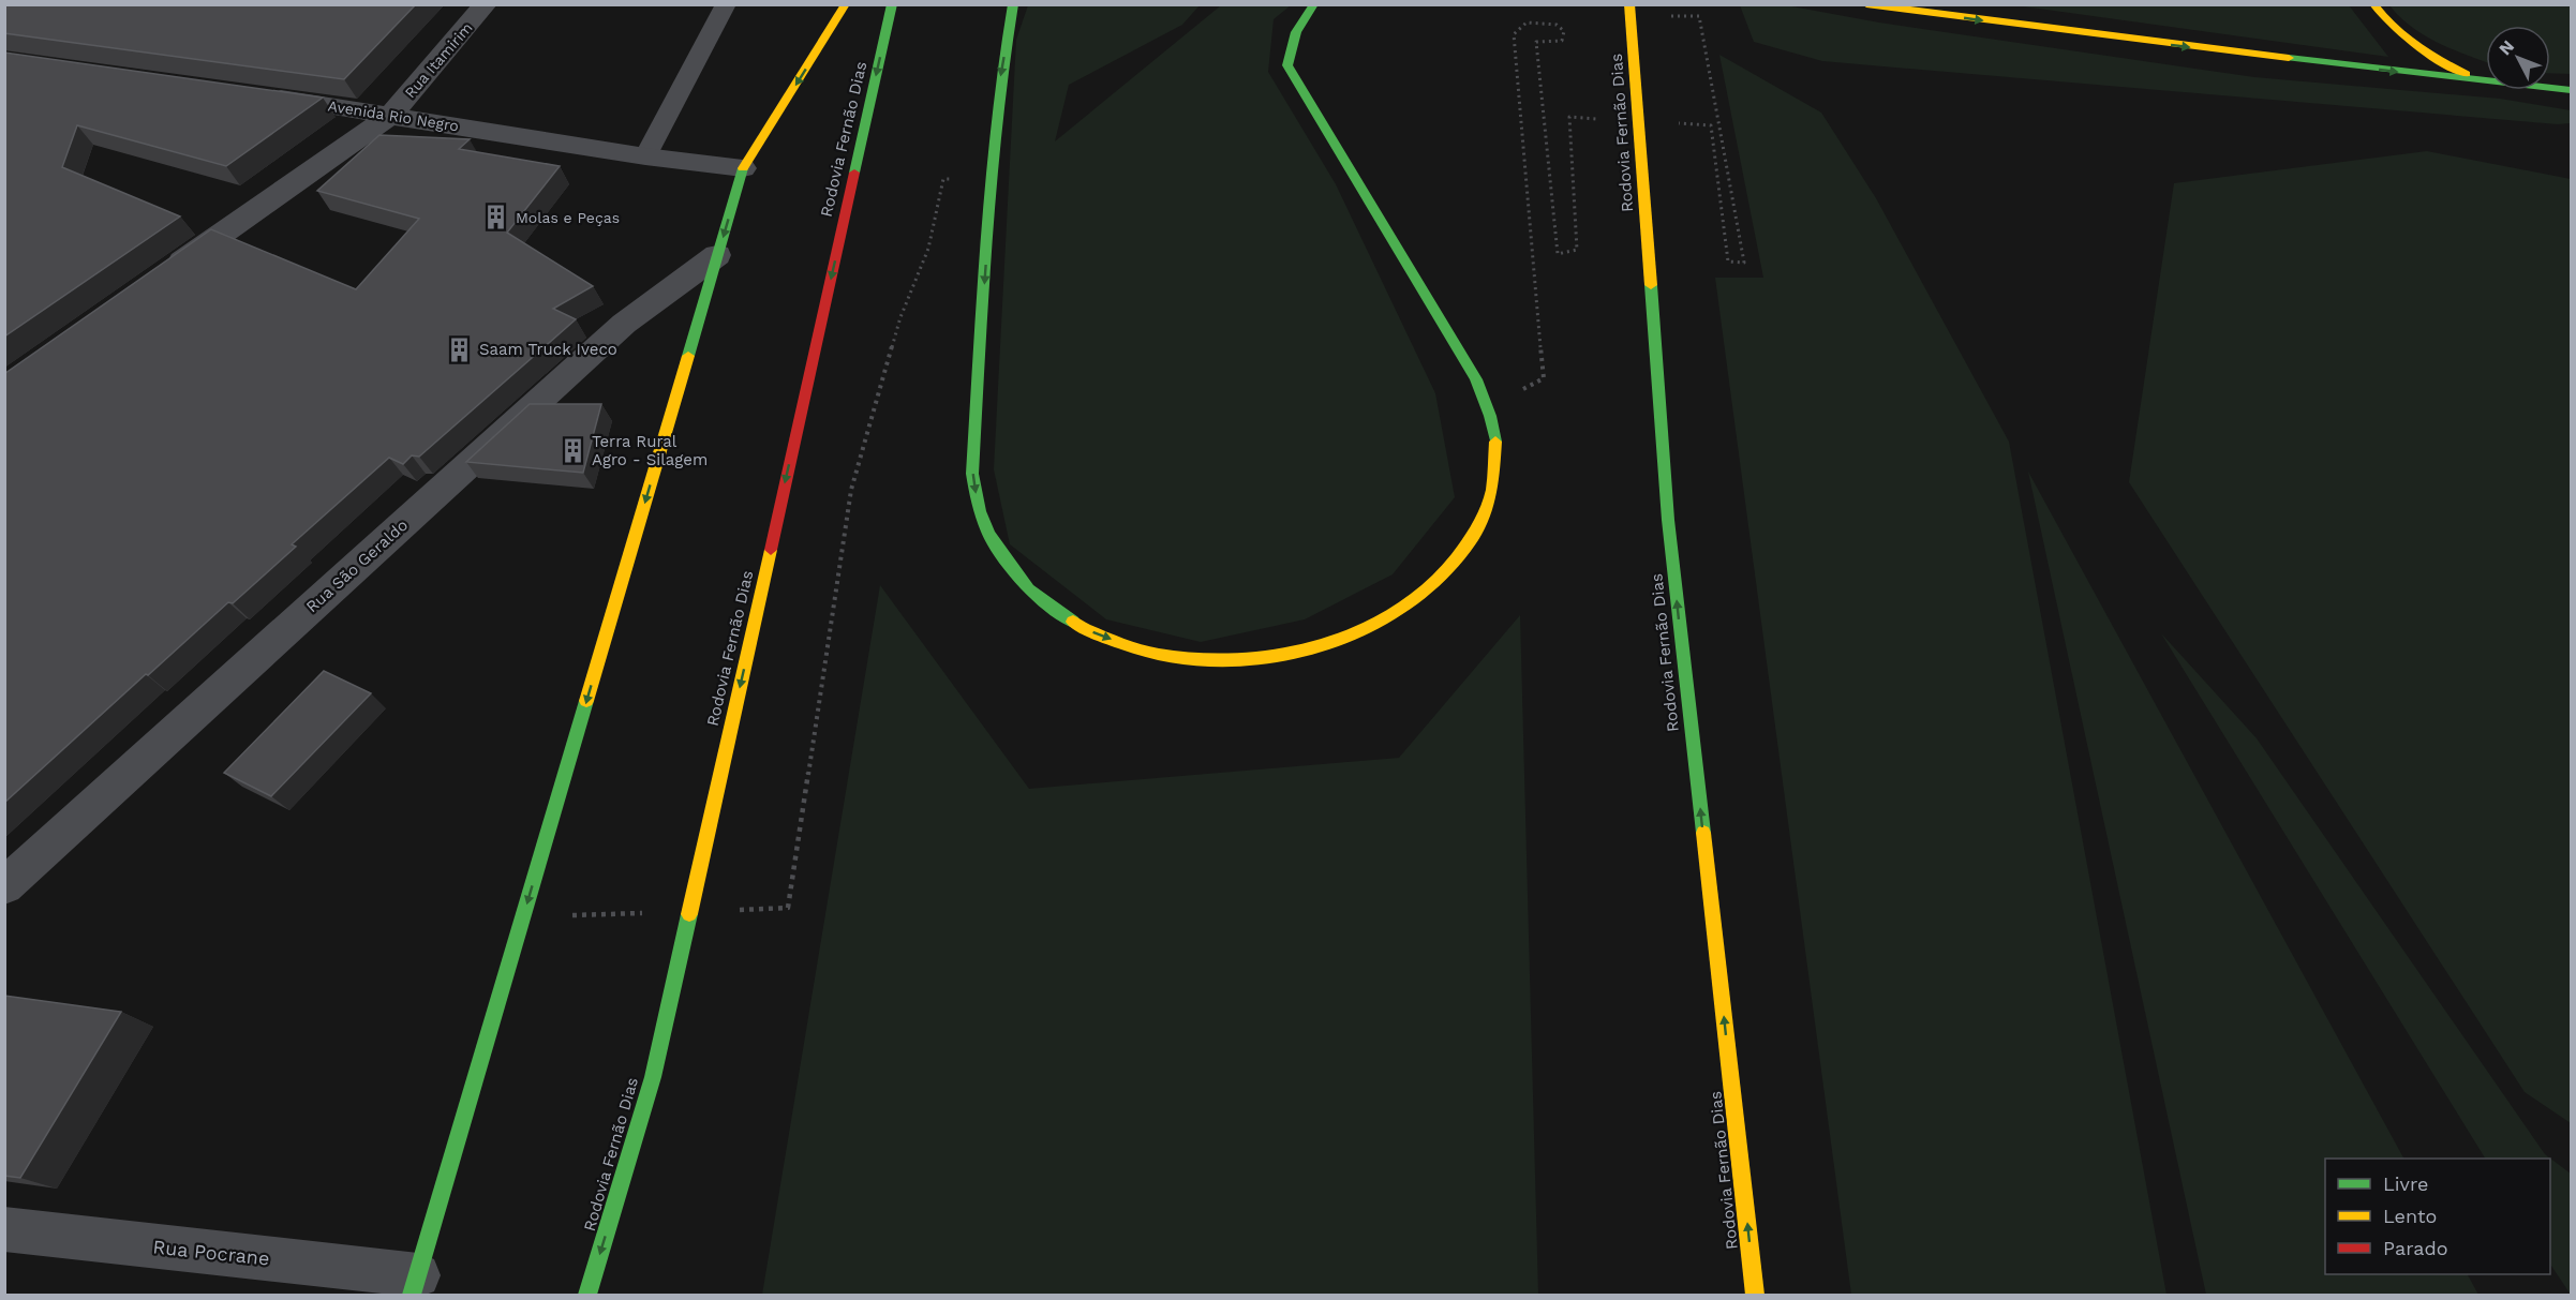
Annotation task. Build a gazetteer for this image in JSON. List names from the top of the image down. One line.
{"streets":{"main road":["Rodovia Fernão Dias"],"street":["Rua Itamirim","Avenida Rio Negro","Rua São Geraldo","Rua Pocrane"]},"crossings":[["Rua Itamirim","Avenida Rio Negro"]],"places":{"building":["Molas e Peças","Saam Truck Iveco","Terra Rural Agro - Silagem"]},"legend":["Livre","Lento","Parado"],"north":"top left"}
